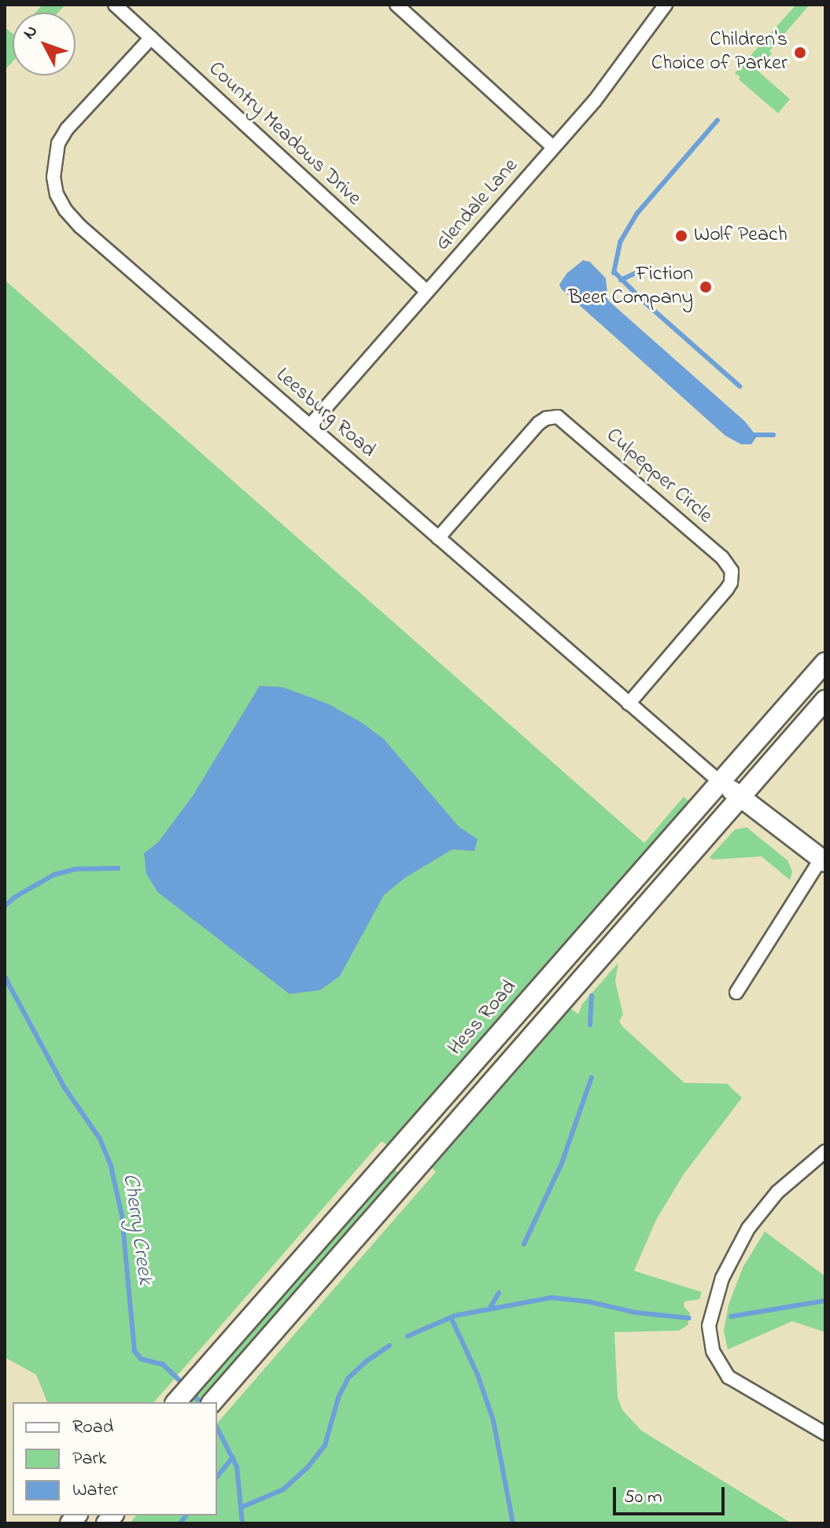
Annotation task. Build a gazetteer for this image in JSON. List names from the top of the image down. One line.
{"streets":{"main road":["Hess Road"],"street":["Country Meadows Drive","Glendale Lane","Leesburg Road","Culpepper Circle"]},"crossings":[["Country Meadows Drive","Glendale Lane"],["Country Meadows Drive","Leesburg Road"],["Glendale Lane","Leesburg Road"],["Leesburg Road","Culpepper Circle"],["Leesburg Road","Hess Road"]],"water":["Cherry Creek"],"places":["Children's Choice of Parker","Wolf Peach","Fiction Beer Company"],"legend":["Road","Park","Water"],"scale_bar":"50 m","north":"top left"}
